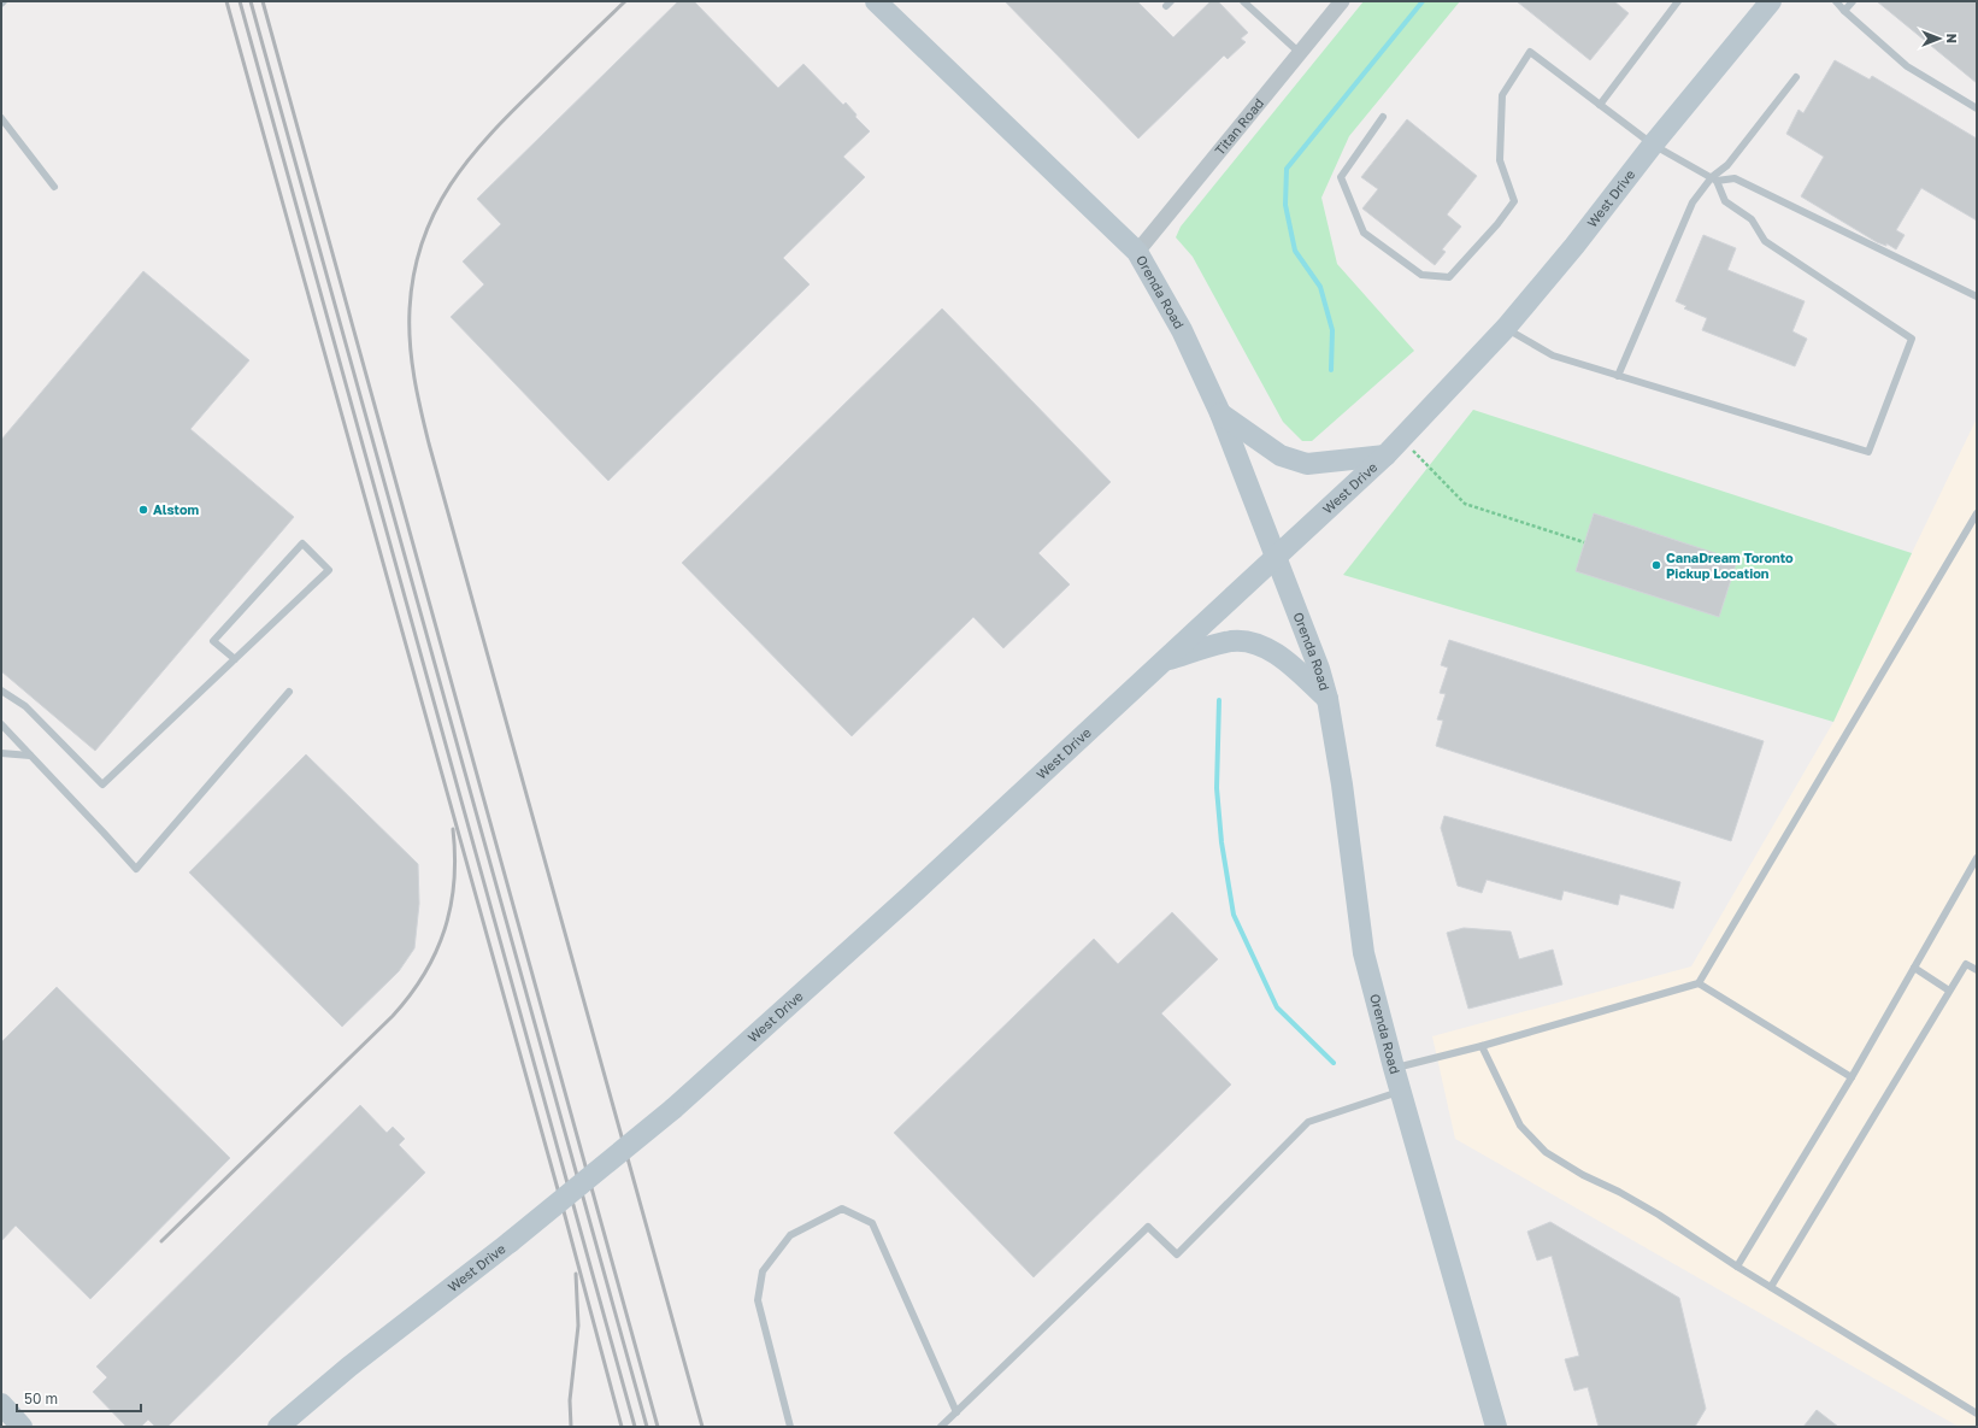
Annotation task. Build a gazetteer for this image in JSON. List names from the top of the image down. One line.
{"streets":{"street":["Titan Road","West Drive","Orenda Road"]},"crossings":[["Titan Road","Orenda Road"],["West Drive","Orenda Road"]],"places":["Alstom","CanaDream Toronto Pickup Location"],"scale_bar":"50 m","north":"right"}
